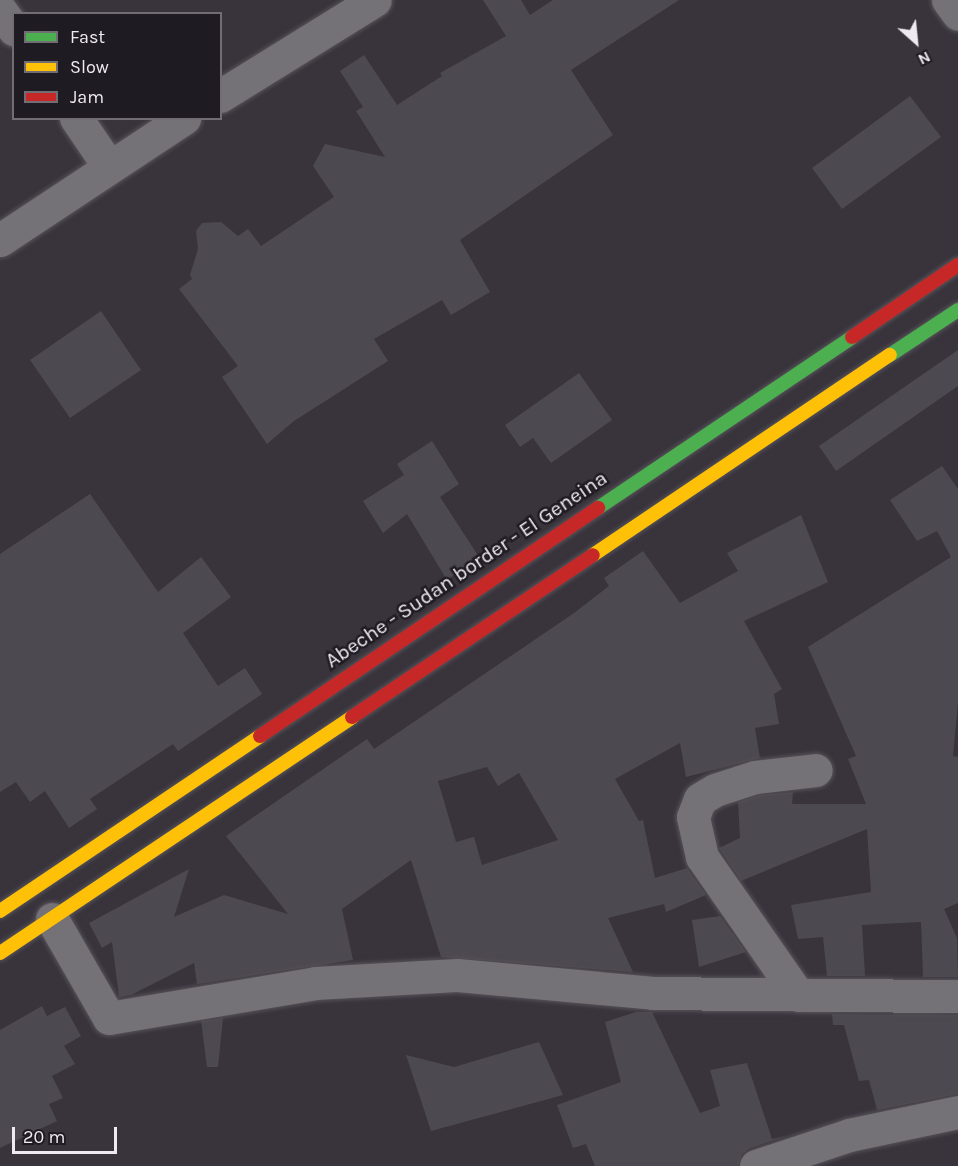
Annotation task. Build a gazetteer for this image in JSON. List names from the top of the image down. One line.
{"streets":{"highway":["Abeche - Sudan border - El Geneina"]},"legend":["Fast","Slow","Jam"],"scale_bar":"20 m","north":"bottom right"}
